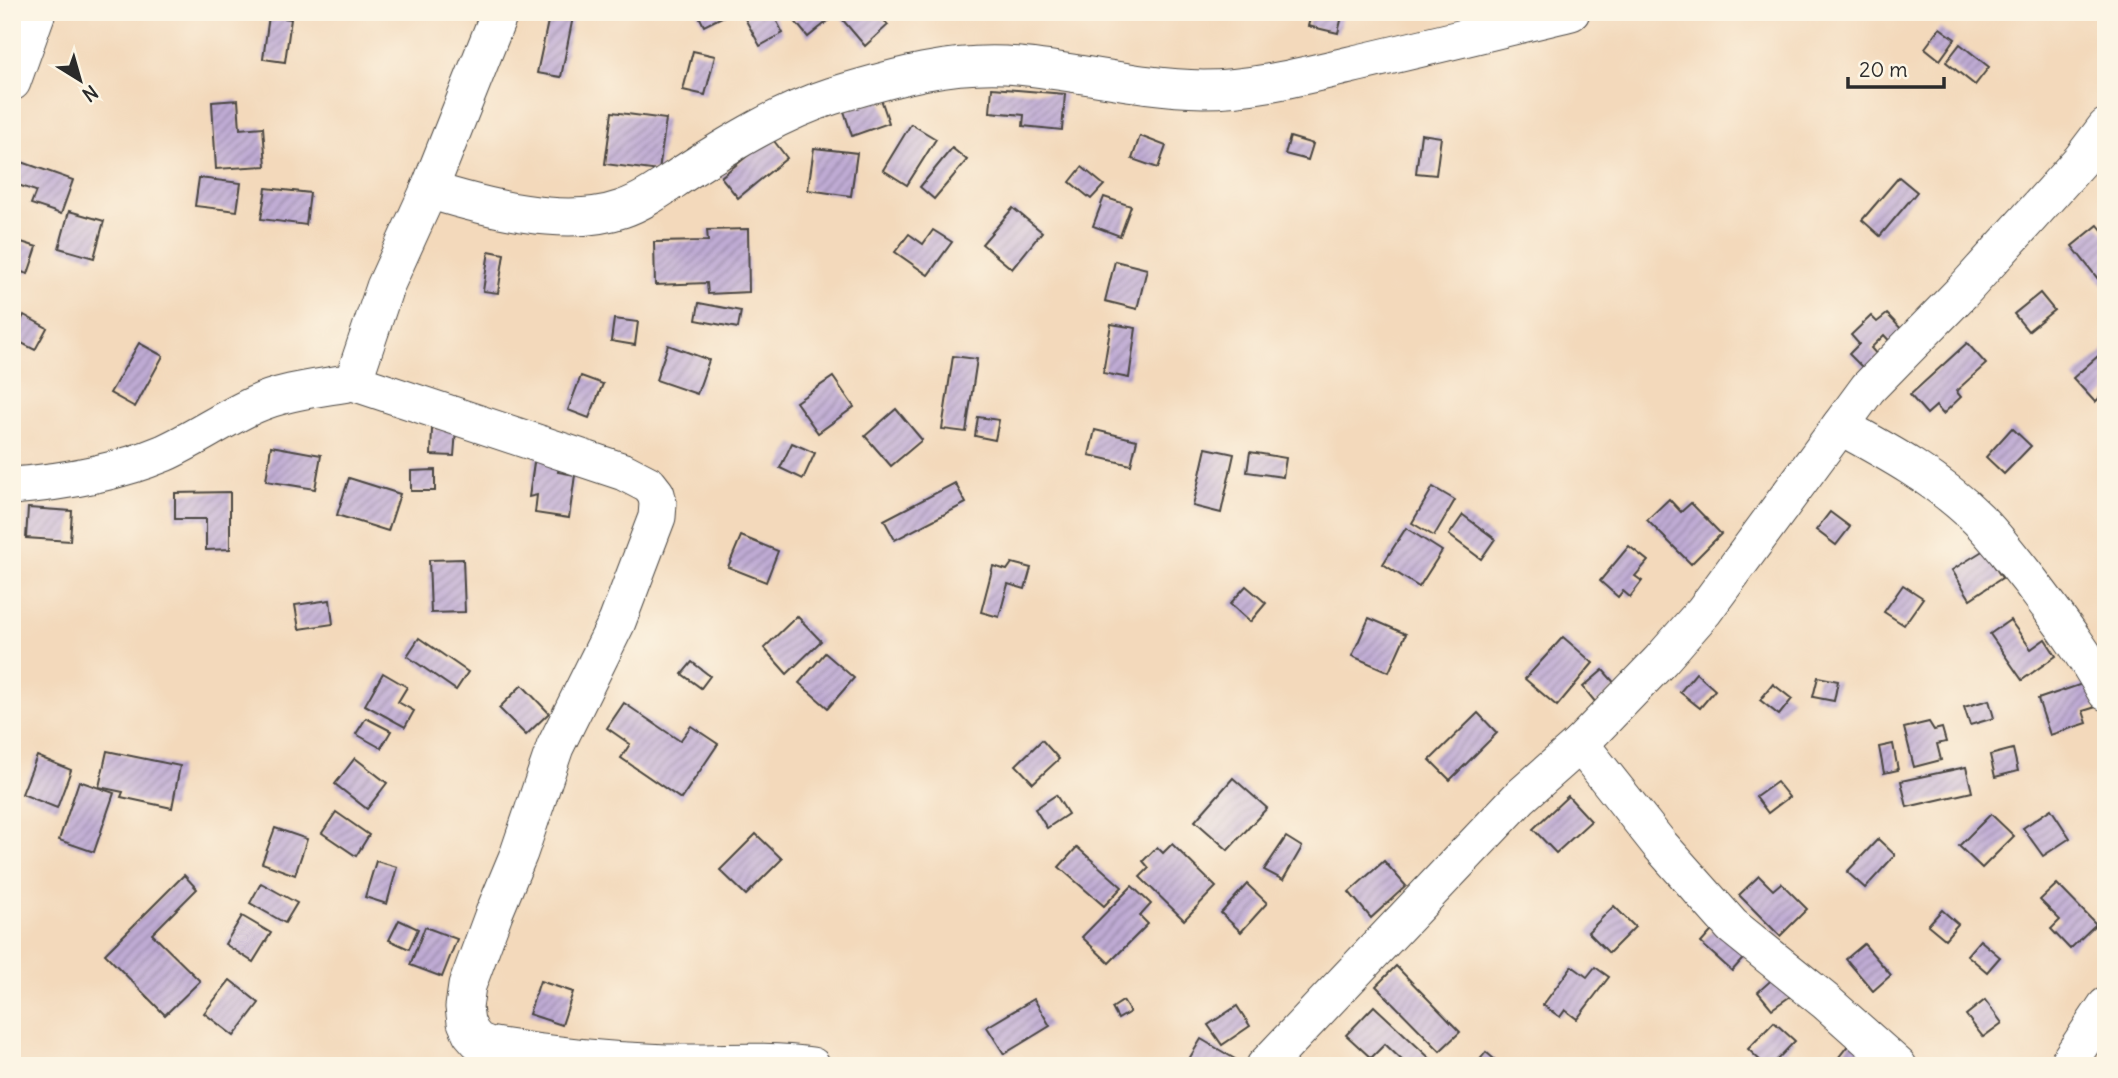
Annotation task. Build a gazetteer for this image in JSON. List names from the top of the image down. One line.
{"scale_bar":"20 m","north":"bottom right"}
